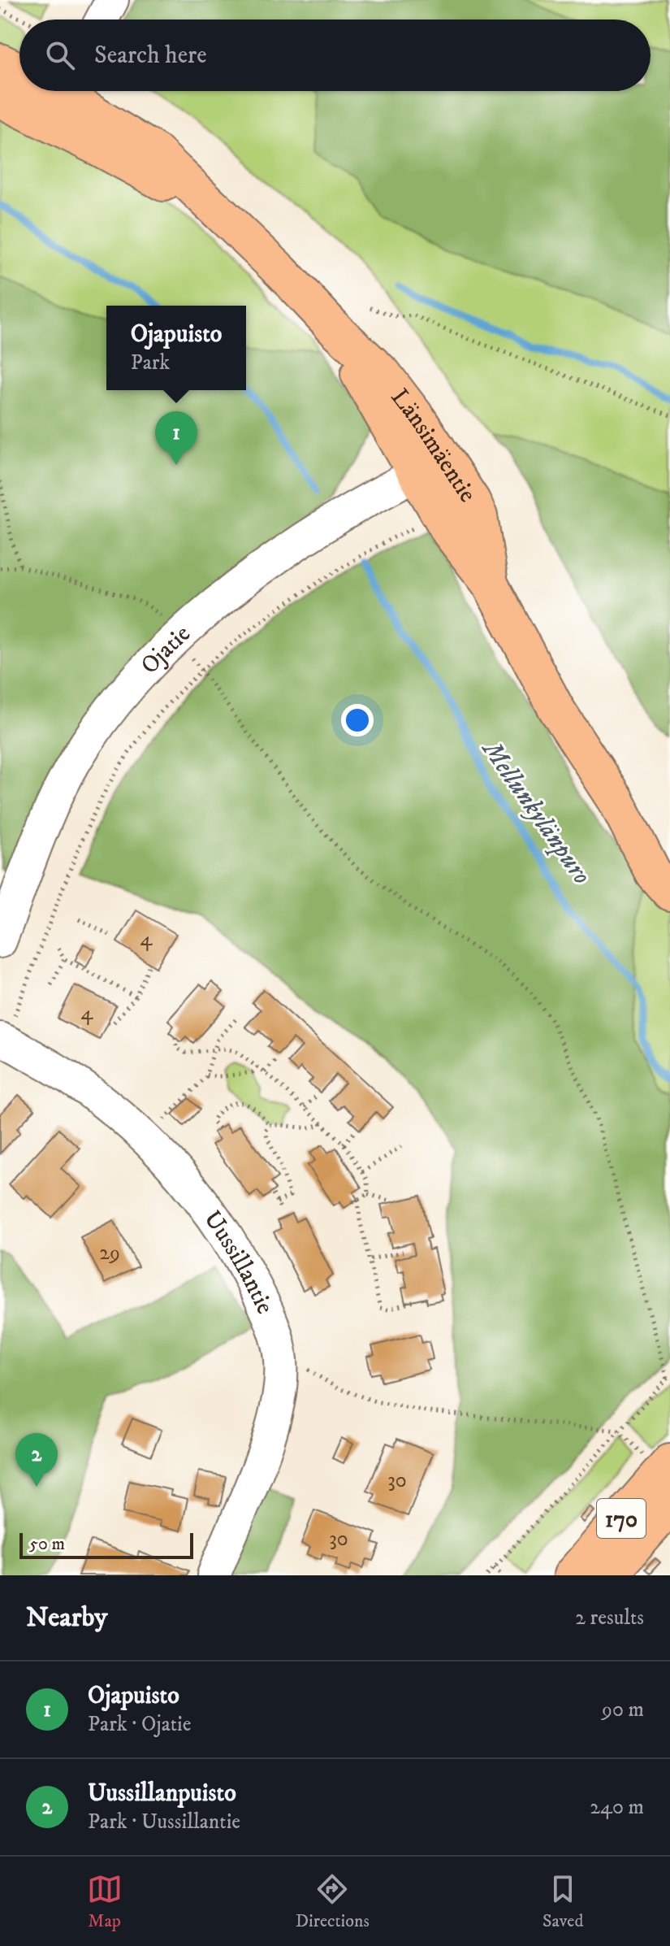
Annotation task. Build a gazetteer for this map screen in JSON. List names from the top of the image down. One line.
{"streets":{"main road":["Länsimäentie","170"],"street":["Ojatie","Uussillantie"]},"crossings":[["Länsimäentie","Ojatie"]],"water":["Mellunkylänpuro"],"house_numbers":["4","4","29","30","30"],"scale_bar":"50 m","page":{"search":"Search here","popup":["Ojapuisto","Park"],"pins":["1","2"],"scale":"50 m","heading":["Nearby","2 results"],"list":[{"mark":"1","name":"Ojapuisto","note":"Park · Ojatie","value":"90 m"},{"mark":"2","name":"Uussillanpuisto","note":"Park · Uussillantie","value":"240 m"}],"nav":["Map","Directions","Saved"]}}
